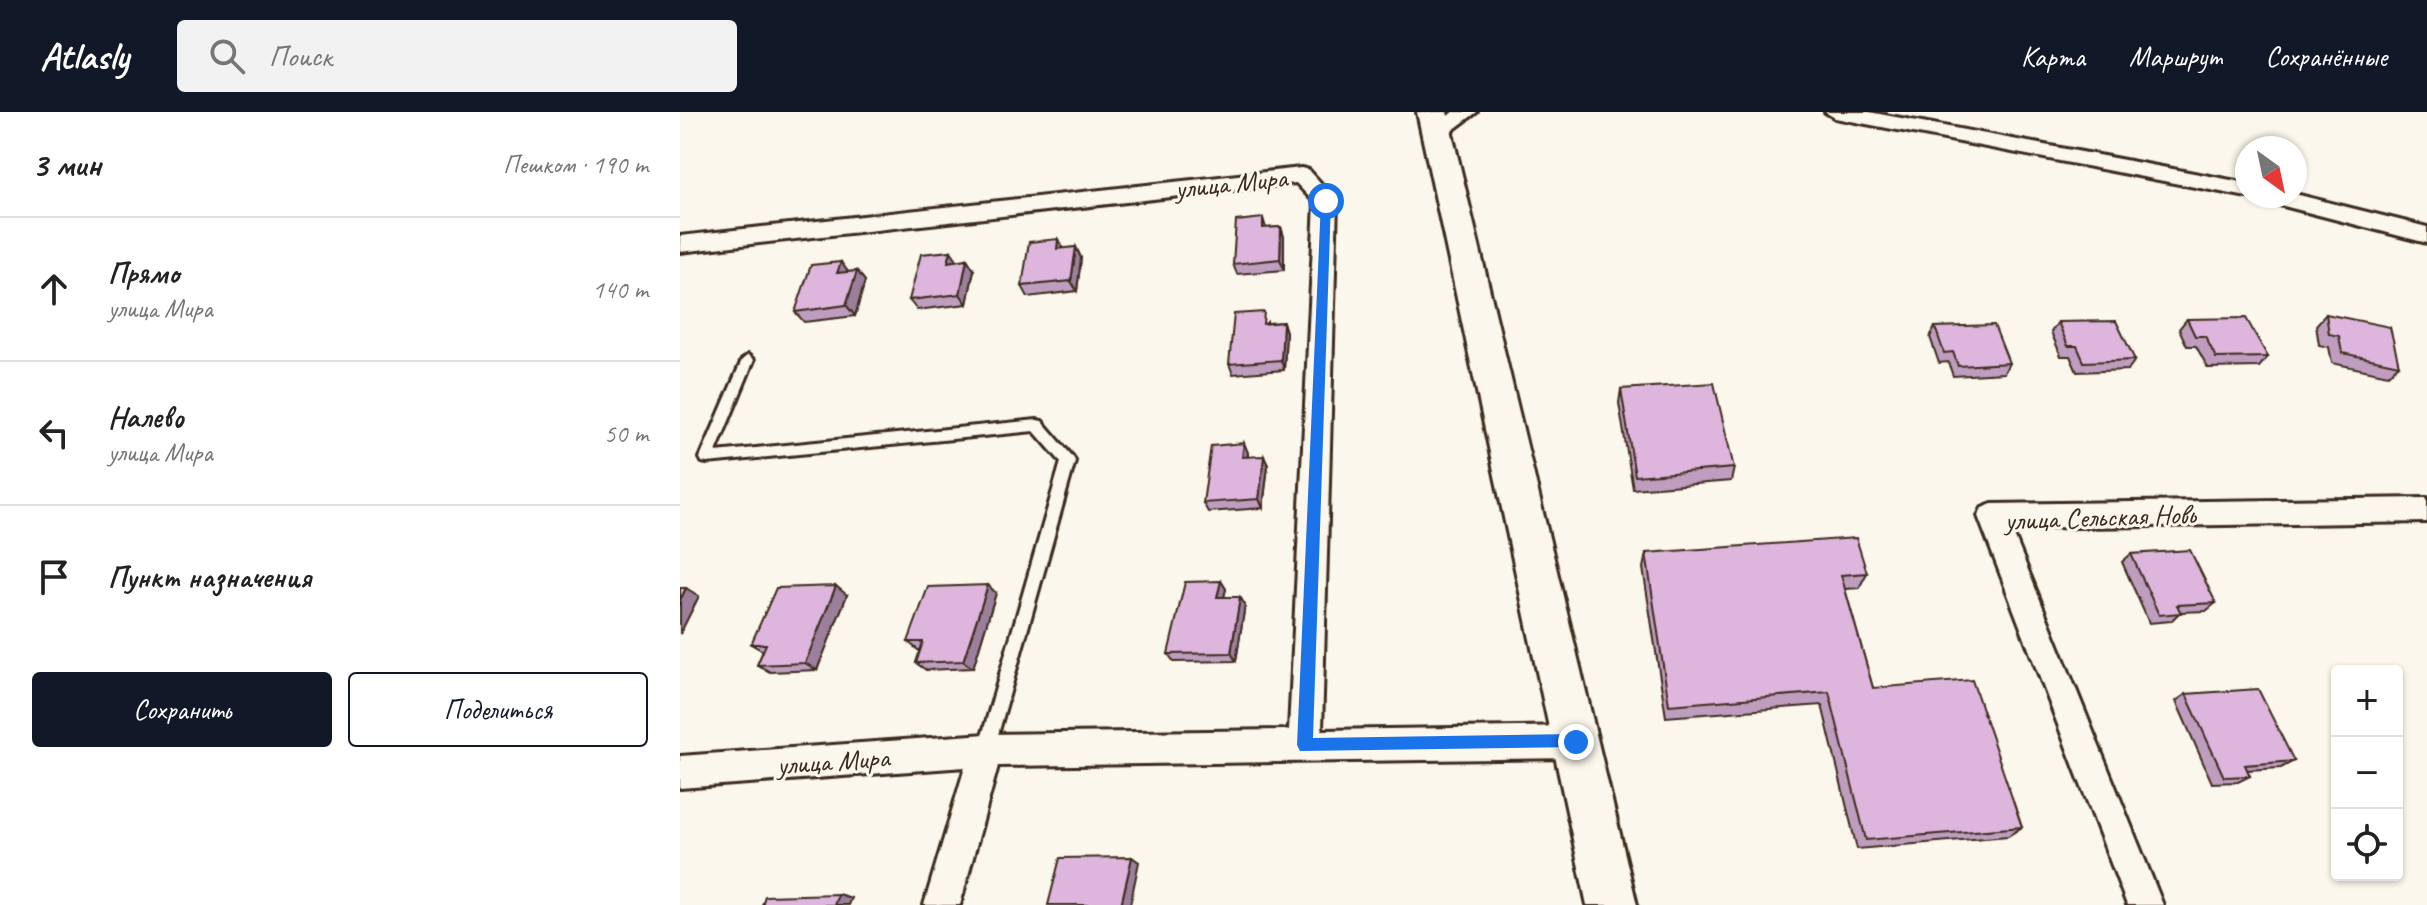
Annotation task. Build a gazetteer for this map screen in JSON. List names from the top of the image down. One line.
{"streets":{"street":["улица Мира","улица Сельская Новь"]},"north":"bottom right","page":{"header":"Atlasly","search":"Поиск","nav":["Карта","Маршрут","Сохранённые"],"heading":["3 мин","Пешком · 190 m"],"list":[["Прямо","улица Мира","140 m"],["Налево","улица Мира","50 m"],"Пункт назначения"],"buttons":["Сохранить","Поделиться"],"map_buttons":["+","−"]}}
